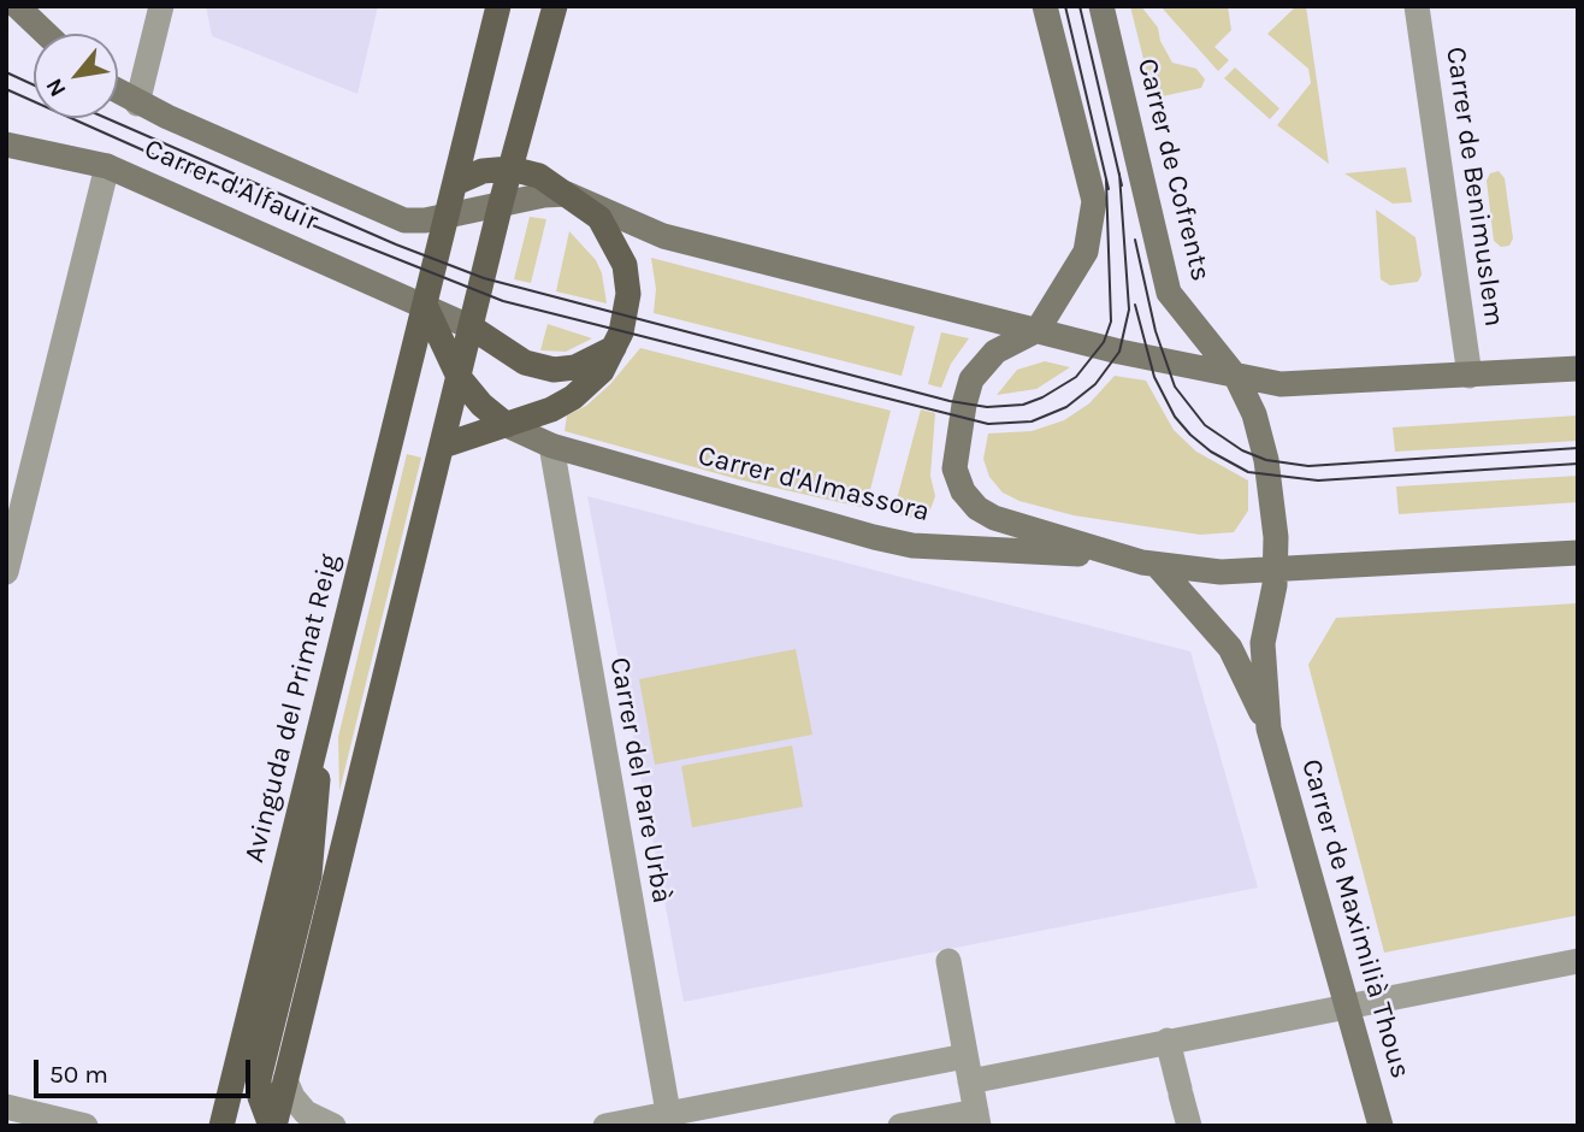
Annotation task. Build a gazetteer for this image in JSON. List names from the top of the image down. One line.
{"streets":{"main road":["Carrer de Cofrents","Carrer d'Alfauir","Carrer d'Almassora","Avinguda del Primat Reig","Carrer de Maximilià Thous"],"street":["Carrer de Benimuslem","Carrer del Pare Urbà"]},"crossings":[["Carrer d'Alfauir","Avinguda del Primat Reig"],["Carrer d'Almassora","Carrer del Pare Urbà"],["Carrer d'Almassora","Carrer de Maximilià Thous"]],"scale_bar":"50 m","north":"bottom left"}
